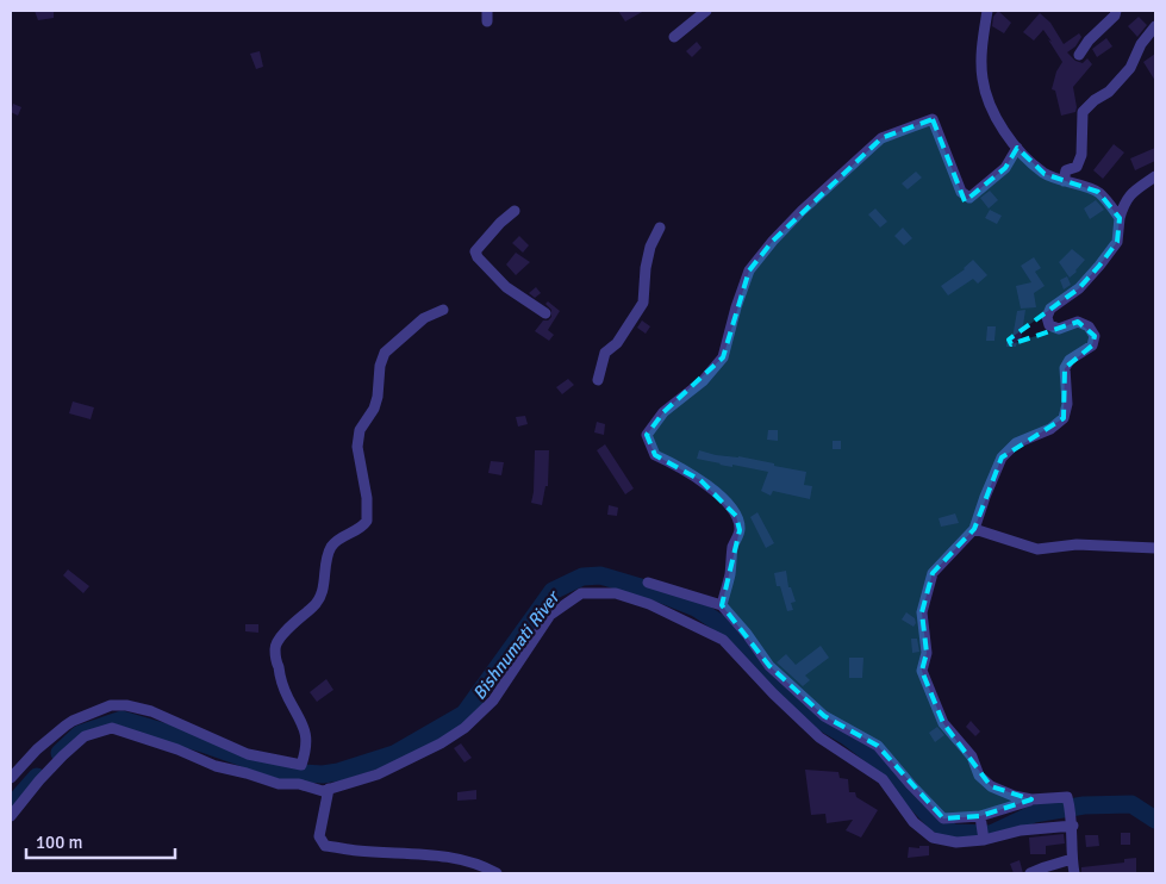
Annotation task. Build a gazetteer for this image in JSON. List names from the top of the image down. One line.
{"water":["Bishnumati River"],"scale_bar":"100 m"}
